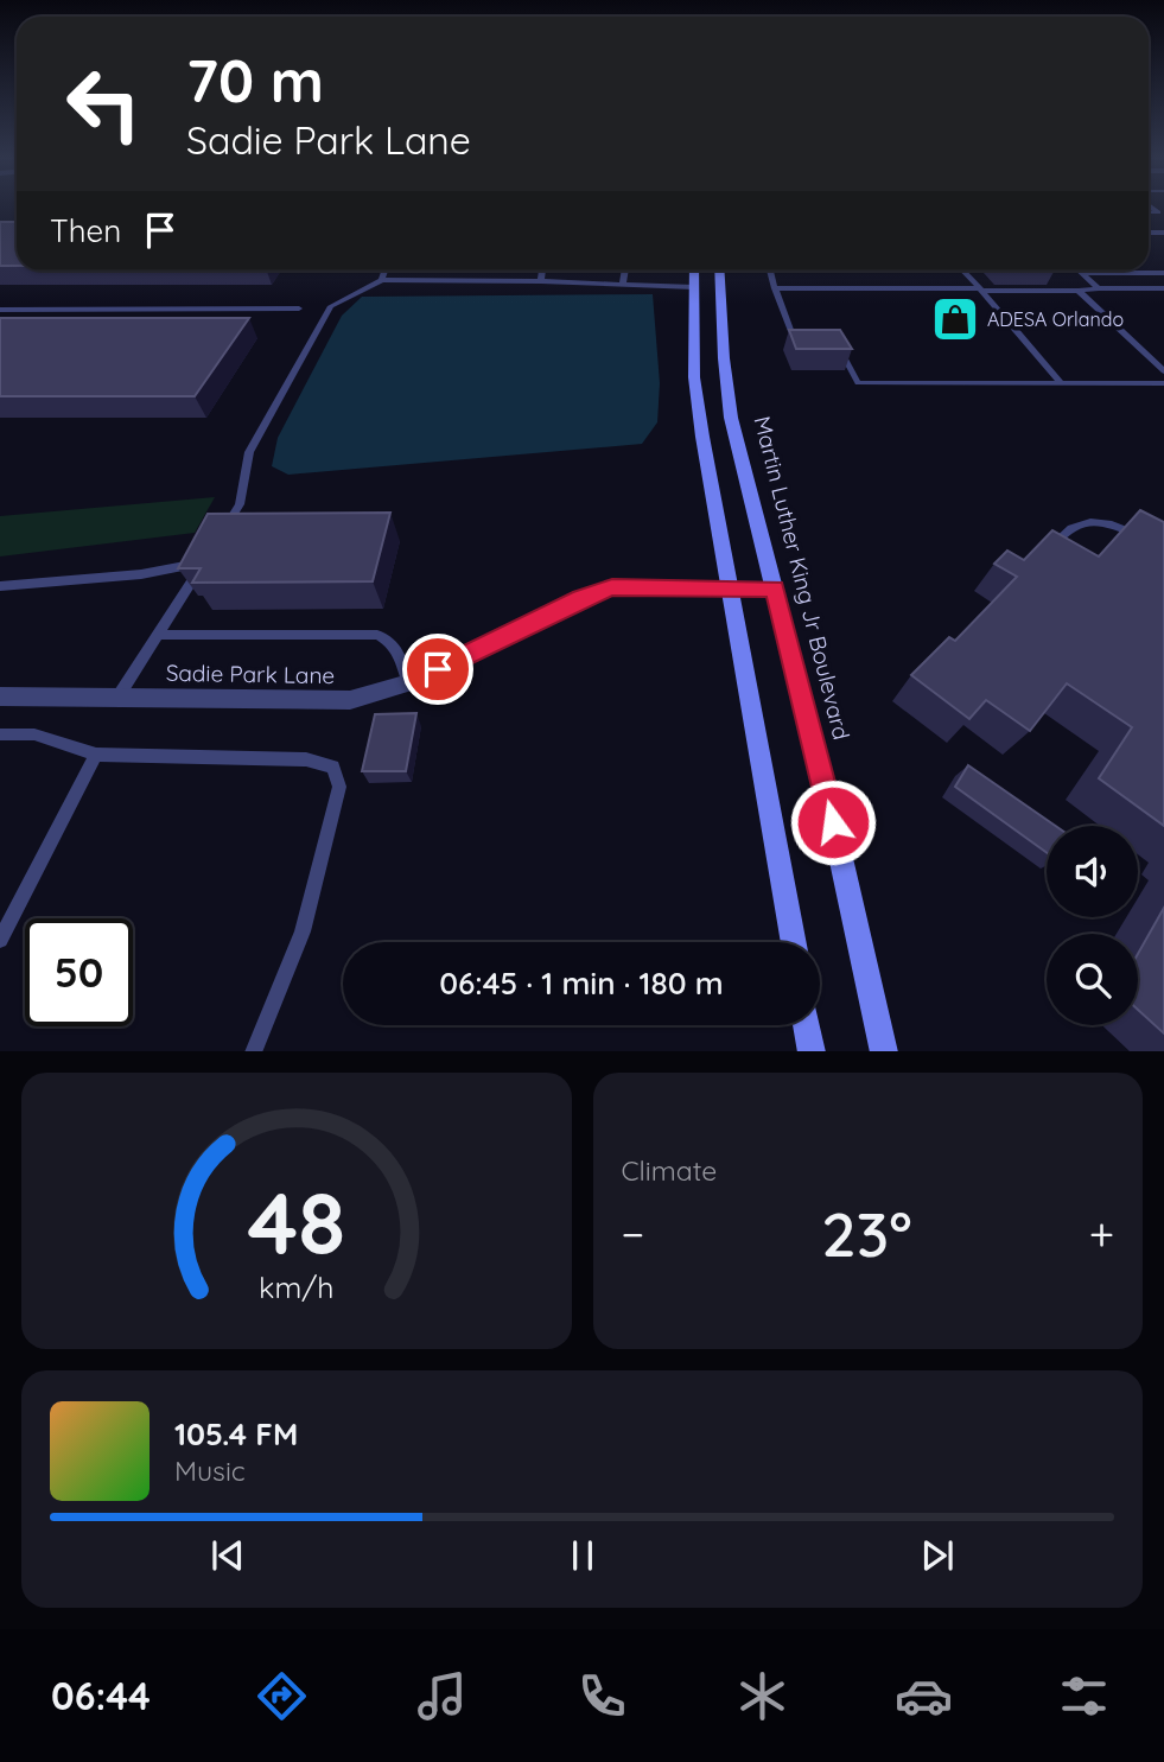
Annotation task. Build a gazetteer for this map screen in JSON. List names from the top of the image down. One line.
{"streets":{"main road":["Martin Luther King Jr Boulevard"],"street":["Sadie Park Lane"]},"crossings":[["Martin Luther King Jr Boulevard","Sadie Park Lane"]],"places":{"shop":["ADESA Orlando"]},"page":{"turn":["70 m","Sadie Park Lane"],"then":"Then","limit":"50","trip":"06:45 · 1 min · 180 m","tile":"Climate","heat":["−","23°","+"],"song":["105.4 FM","Music"],"tabs":"06:44","gauge":["48","km/h"]}}
